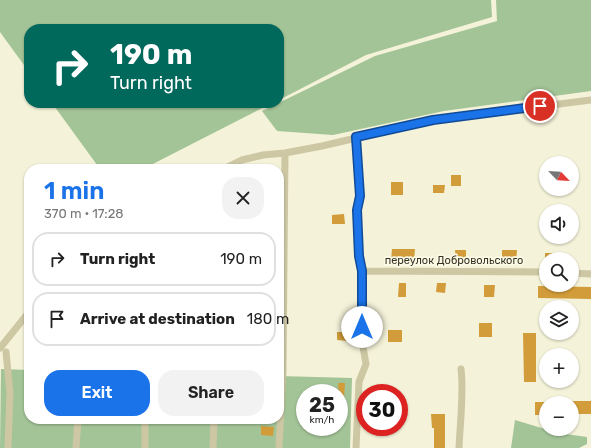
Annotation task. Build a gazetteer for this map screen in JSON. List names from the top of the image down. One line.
{"streets":{"street":["переулок Добровольского"]},"north":"bottom right","page":{"turn":["190 m","Turn right"],"map_buttons":["+","−"],"heading":["1 min","370 m · 17:28"],"list":[{"name":"Turn right","value":"190 m"},{"name":"Arrive at destination","value":"180 m"}],"buttons":["Exit","Share"],"speed":"25 km/h","limit":"30"}}
